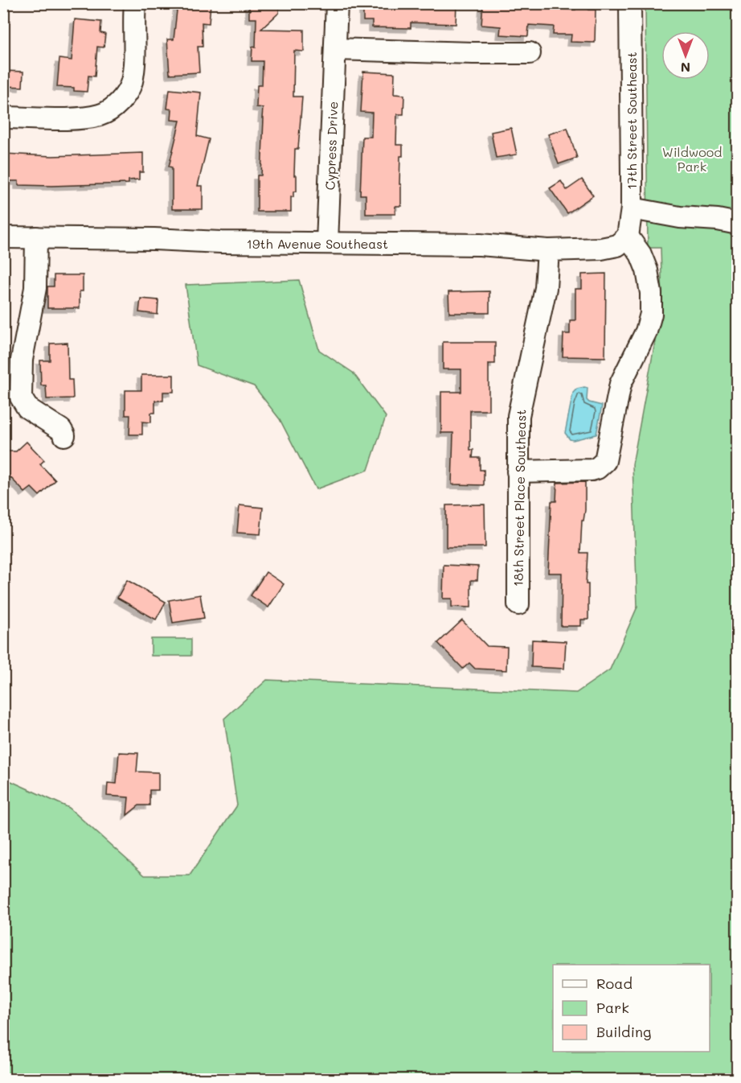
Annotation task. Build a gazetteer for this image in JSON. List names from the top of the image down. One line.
{"streets":{"street":["17th Street Southeast","Cypress Drive","19th Avenue Southeast","18th Street Place Southeast"]},"crossings":[["17th Street Southeast","19th Avenue Southeast"],["Cypress Drive","19th Avenue Southeast"],["19th Avenue Southeast","18th Street Place Southeast"]],"parks":["Wildwood Park"],"legend":["Road","Park","Building"],"north":"bottom"}
